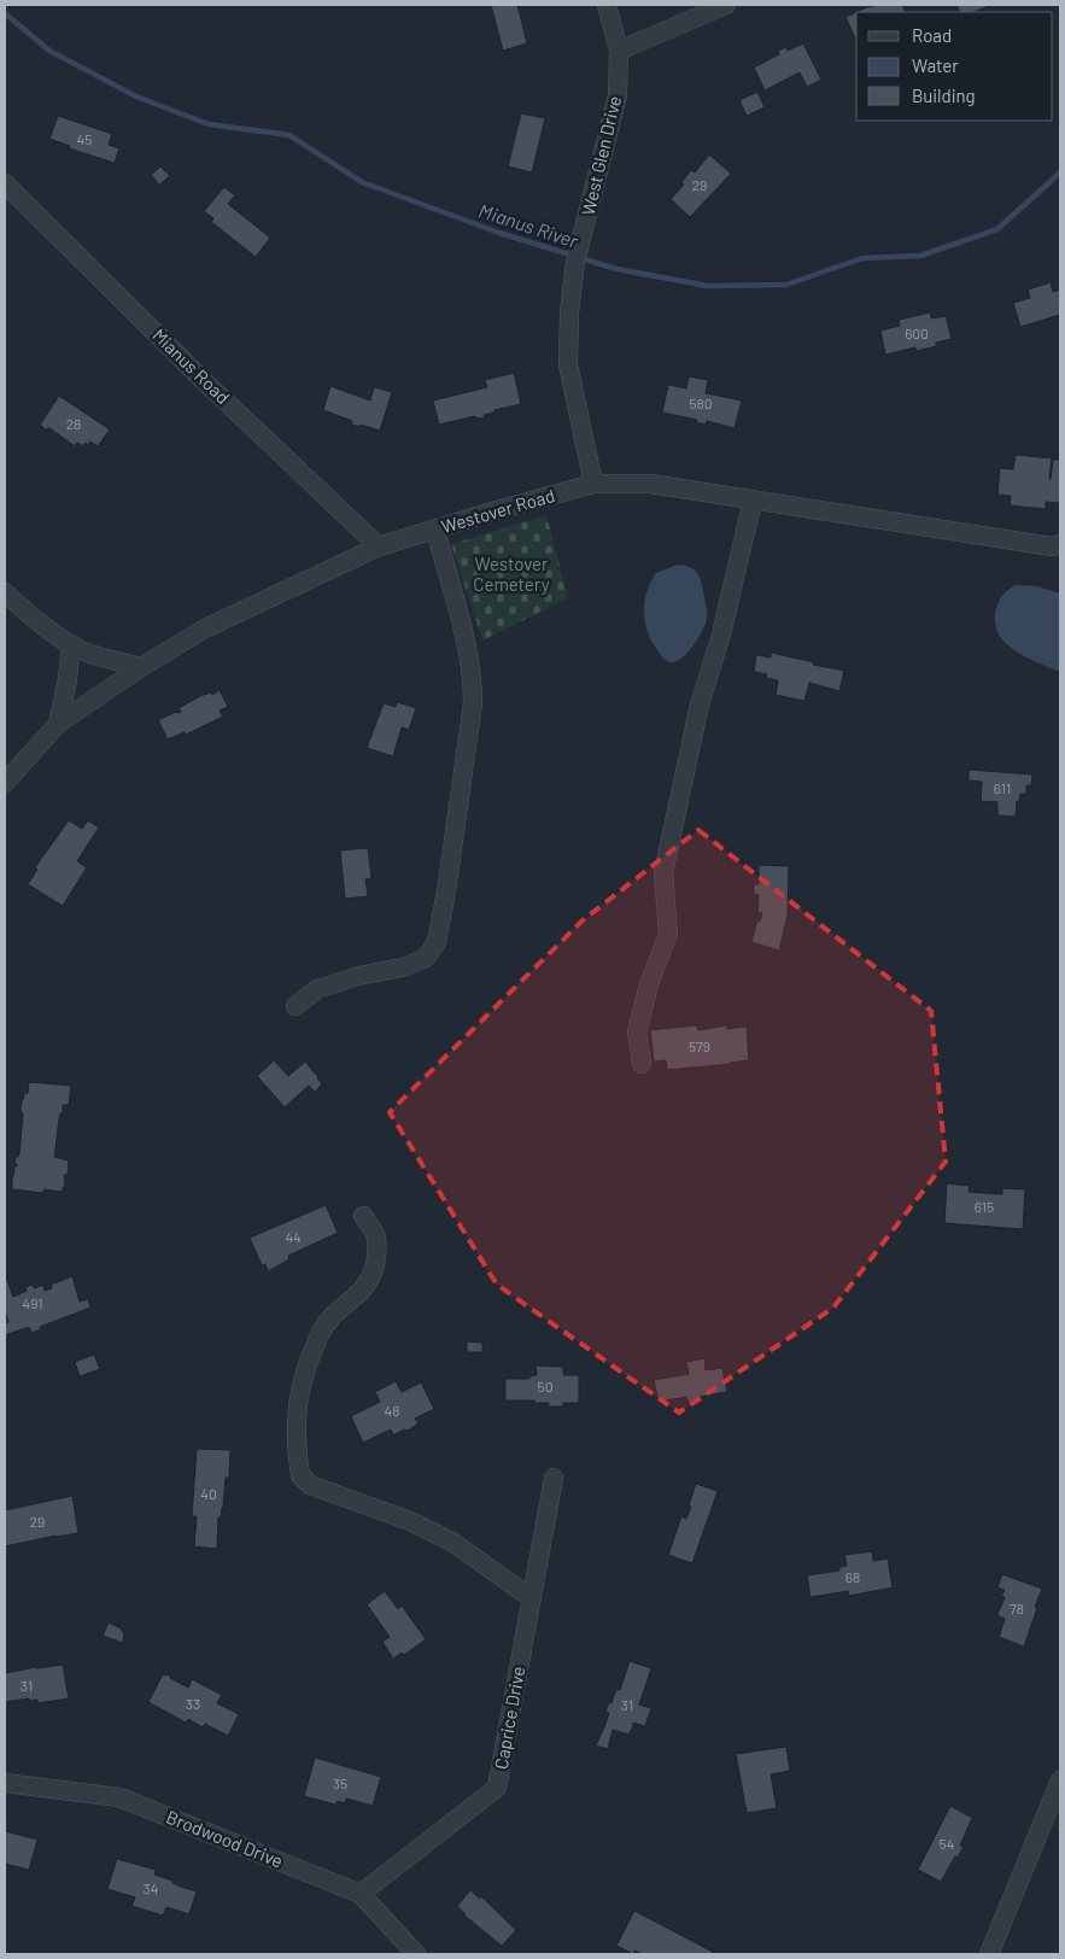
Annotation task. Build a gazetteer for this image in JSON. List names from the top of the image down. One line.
{"streets":{"street":["West Glen Drive","Mianus Road","Westover Road","Caprice Drive","Brodwood Drive"]},"crossings":[["West Glen Drive","Westover Road"],["Mianus Road","Westover Road"],["Caprice Drive","Brodwood Drive"]],"water":["Mianus River"],"parks":["Westover Cemetery"],"house_numbers":["45","29","600","580","28","611","579","615","44","491","50","48","40","29","68","78","31","33","31","35","54","34"],"legend":["Road","Water","Building"]}
